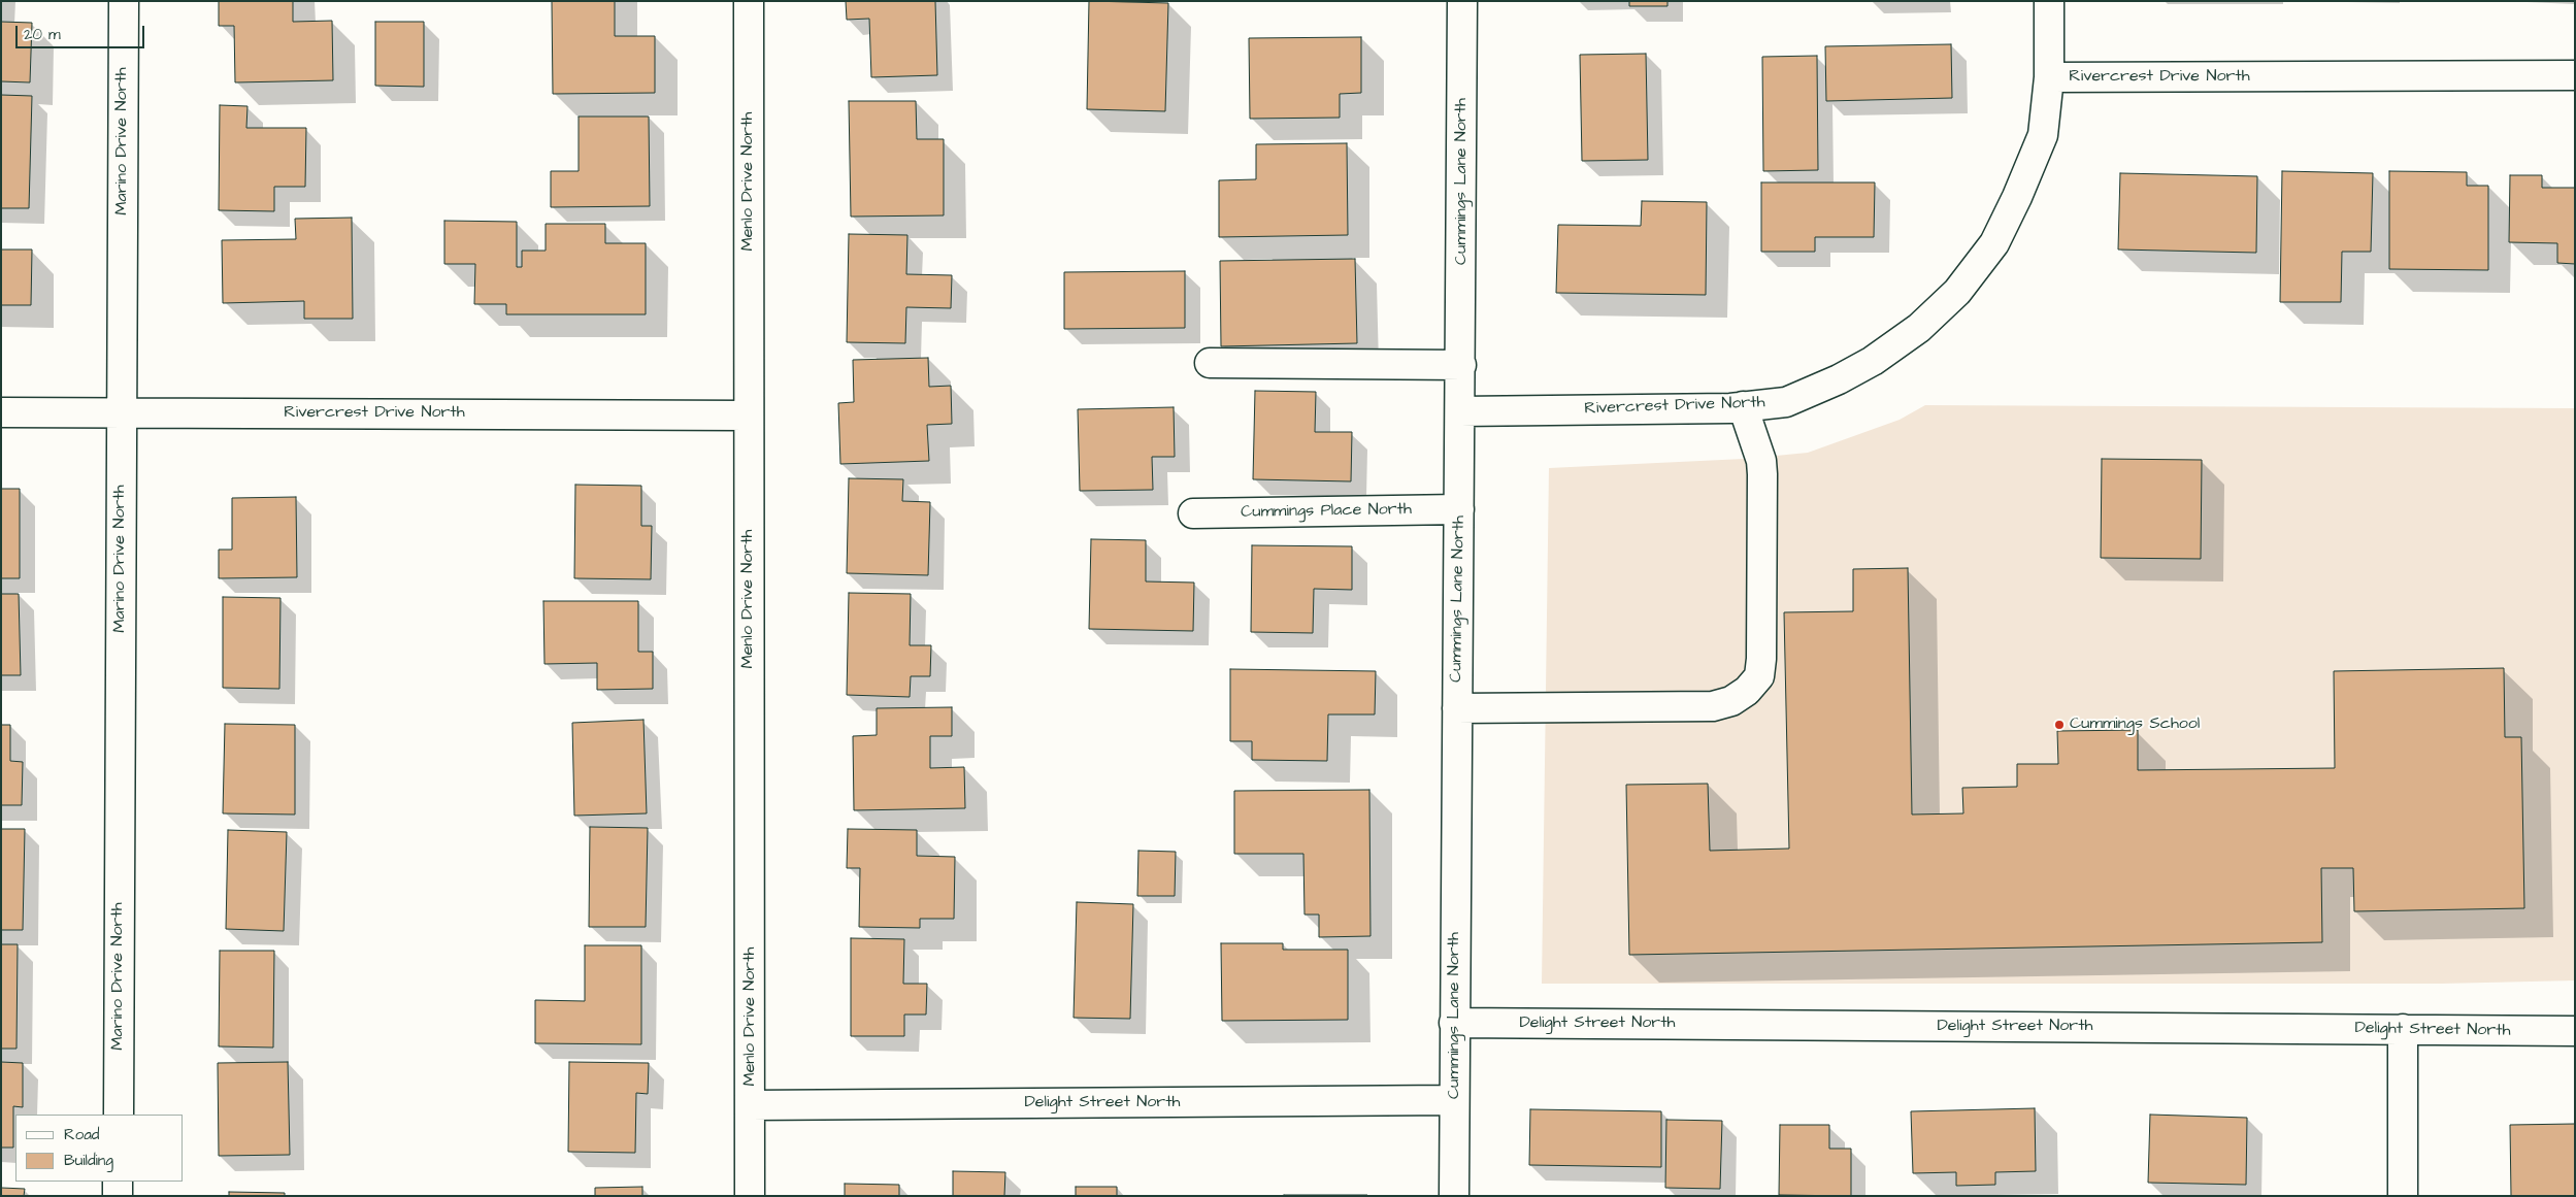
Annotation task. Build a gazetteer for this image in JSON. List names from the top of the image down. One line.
{"streets":{"street":["Rivercrest Drive North","Marino Drive North","Menlo Drive North","Cummings Lane North","Cummings Place North","Delight Street North"]},"crossings":[["Rivercrest Drive North","Marino Drive North"],["Rivercrest Drive North","Menlo Drive North"],["Rivercrest Drive North","Cummings Lane North"],["Menlo Drive North","Delight Street North"],["Cummings Lane North","Cummings Place North"],["Cummings Lane North","Delight Street North"]],"places":["Cummings School"],"legend":["Road","Building"],"scale_bar":"20 m"}
